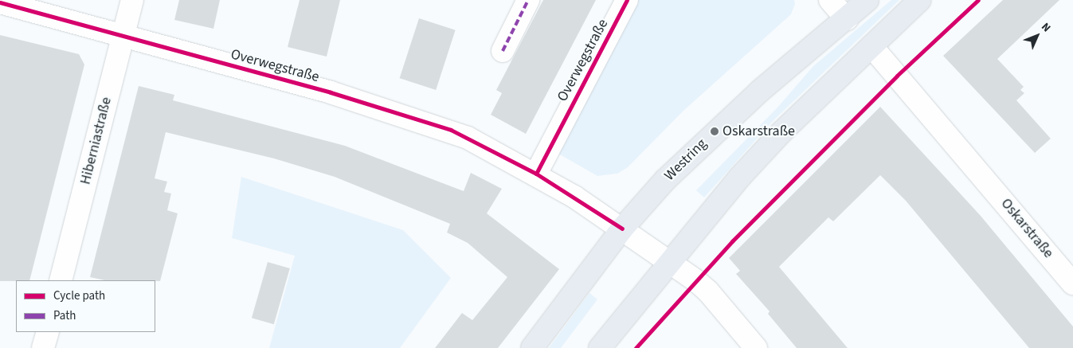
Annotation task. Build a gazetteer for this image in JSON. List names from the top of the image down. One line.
{"streets":{"main road":["Westring"],"street":["Overwegstraße","Hiberniastraße","Oskarstraße"]},"crossings":[["Overwegstraße","Hiberniastraße"],["Overwegstraße","Westring"]],"places":["Oskarstraße"],"legend":["Cycle path","Path"],"north":"top right"}
